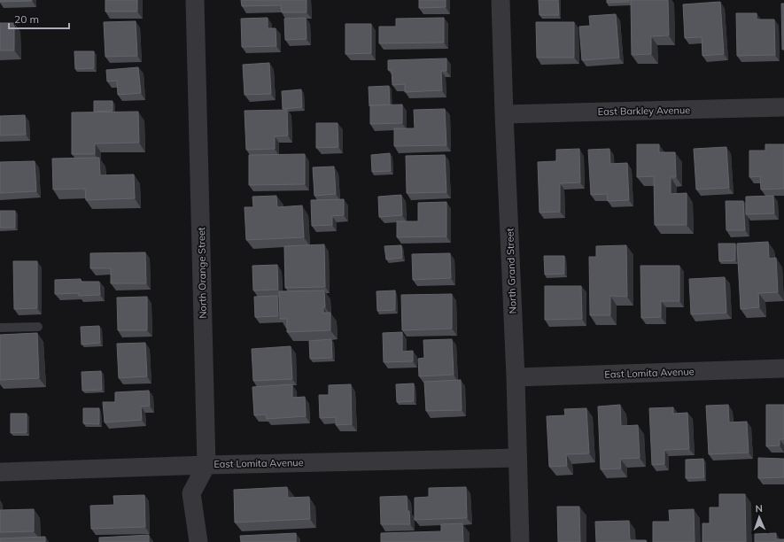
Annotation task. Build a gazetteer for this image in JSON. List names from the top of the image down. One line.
{"streets":{"street":["East Barkley Avenue","North Grand Street","North Orange Street","East Lomita Avenue"]},"crossings":[["East Barkley Avenue","North Grand Street"],["North Grand Street","East Lomita Avenue"],["North Orange Street","East Lomita Avenue"]],"scale_bar":"20 m","north":"top"}
